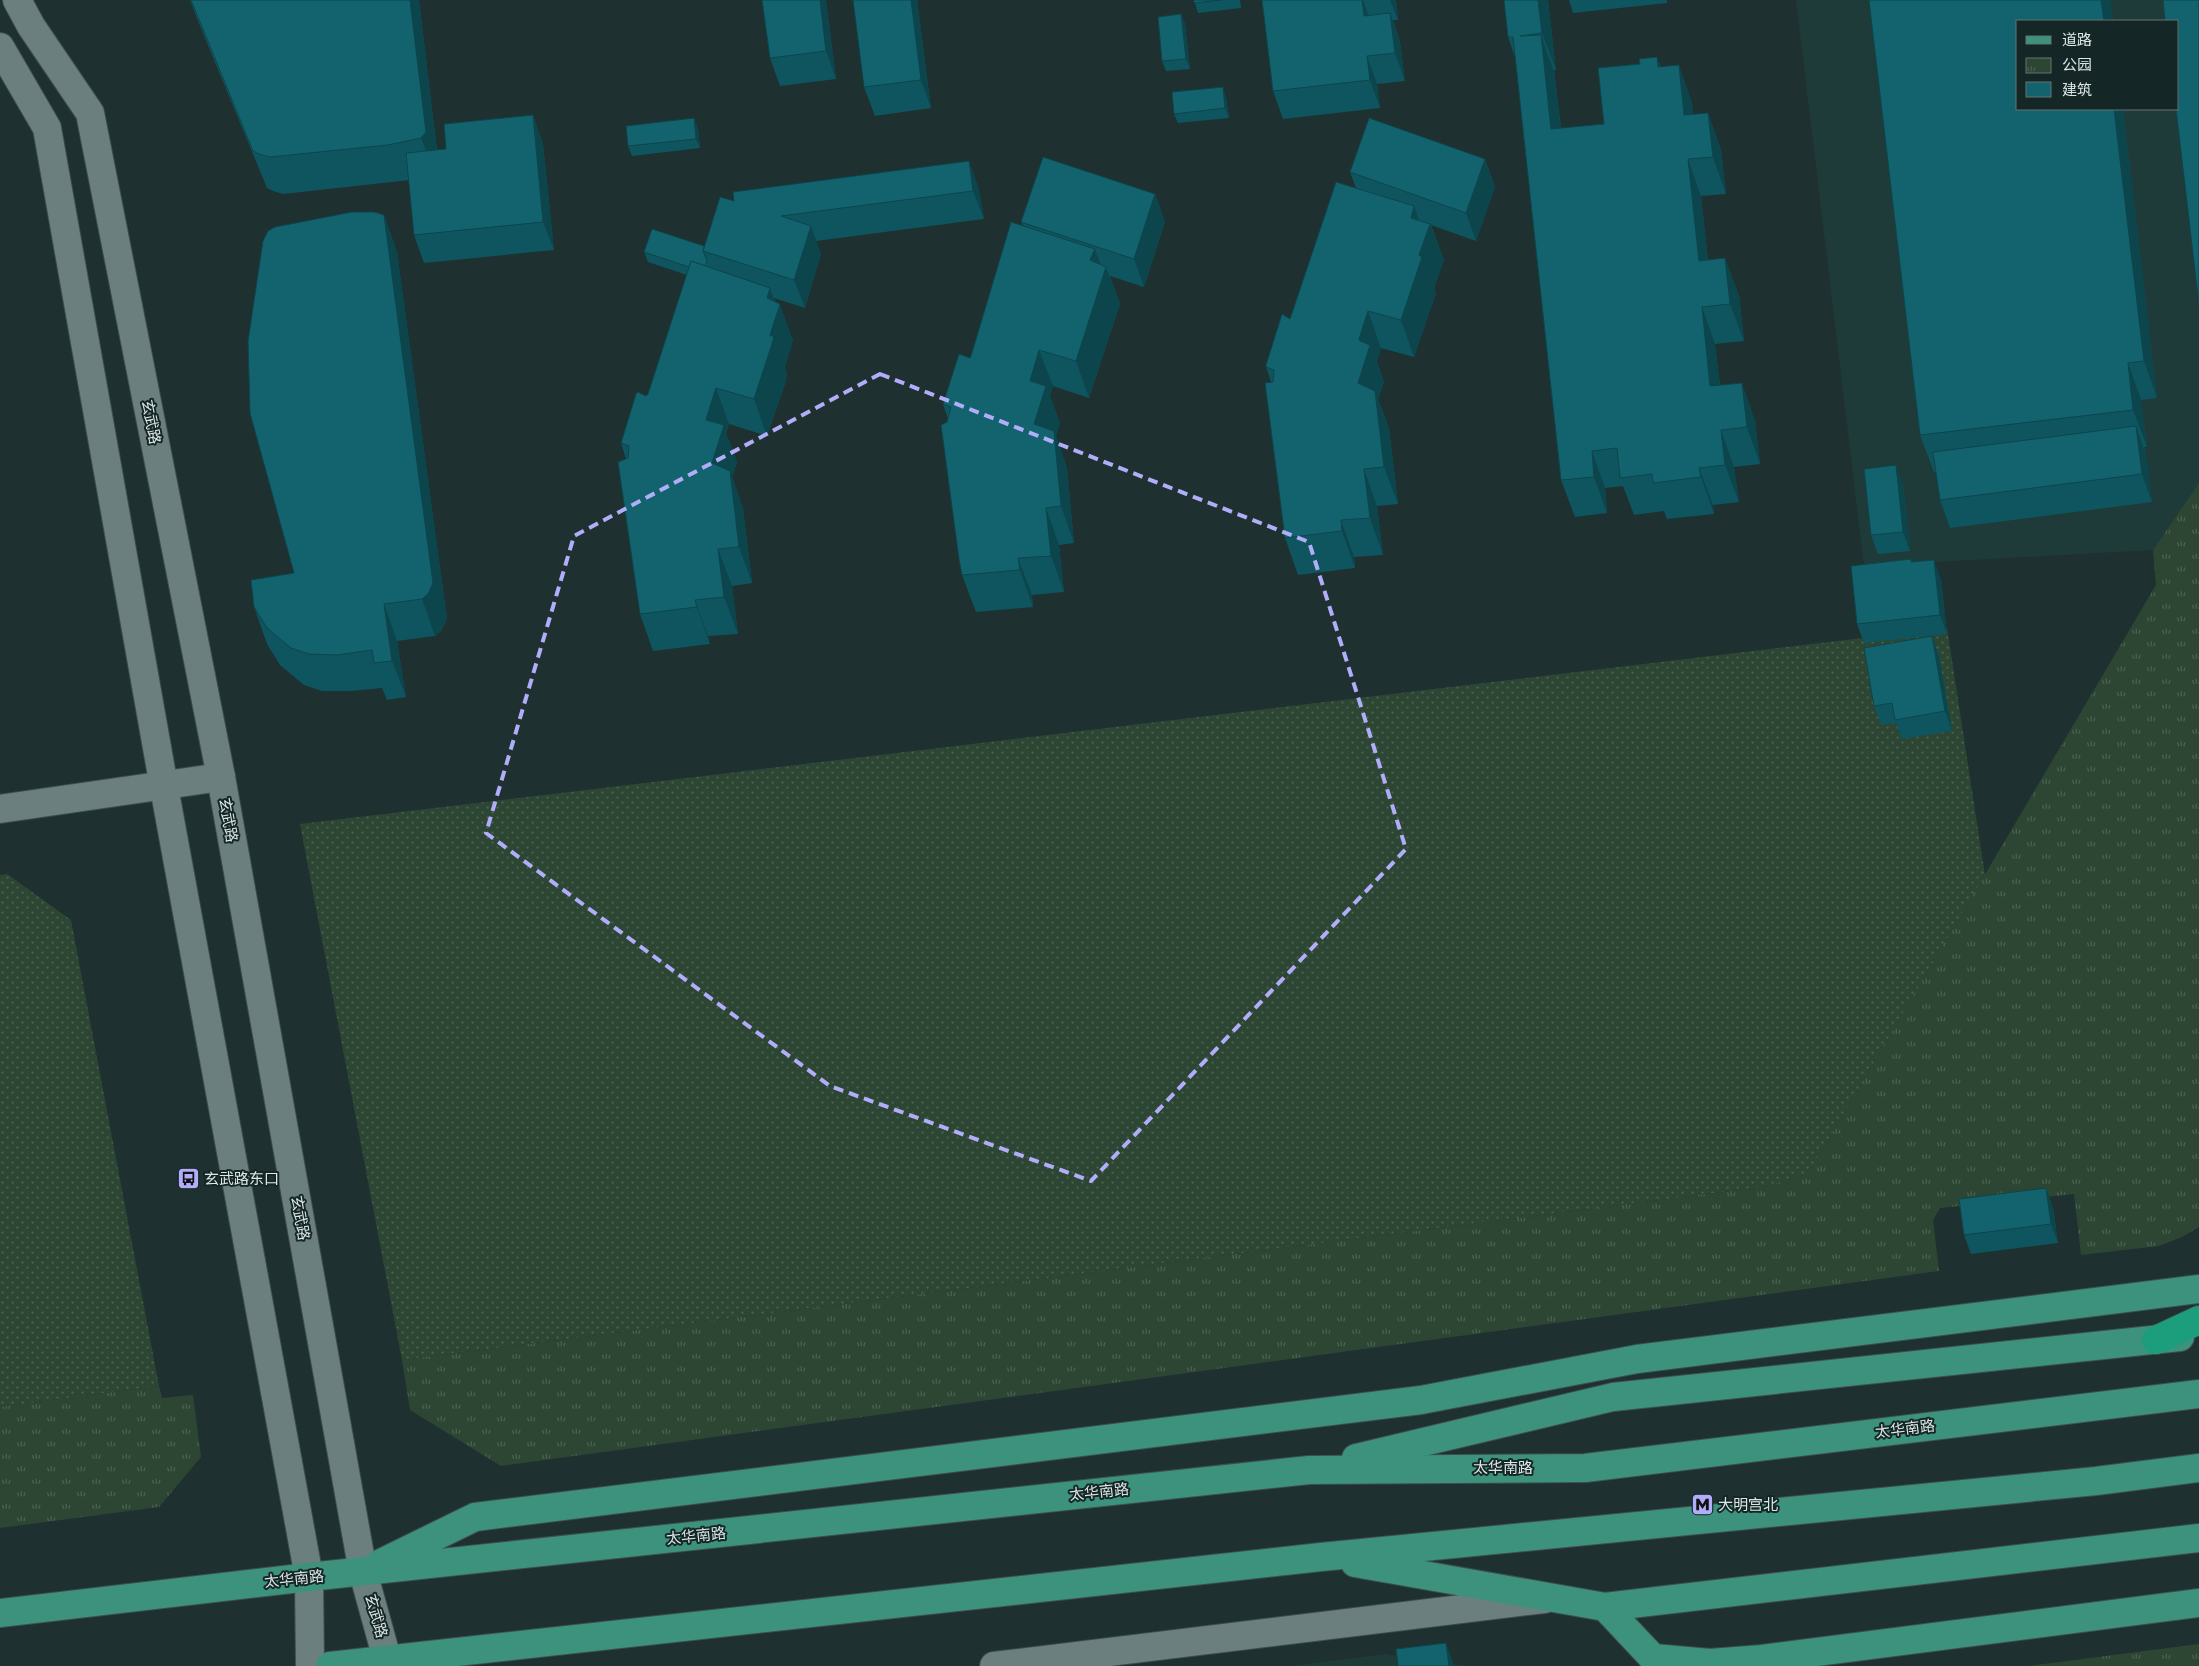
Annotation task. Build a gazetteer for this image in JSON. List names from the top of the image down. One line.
{"streets":{"main road":["太华南路"],"street":["玄武路"]},"crossings":[["玄武路","太华南路"]],"places":{"bus stop":["玄武路东口"],"metro station":["大明宫北"]},"legend":["道路","公园","建筑"]}
